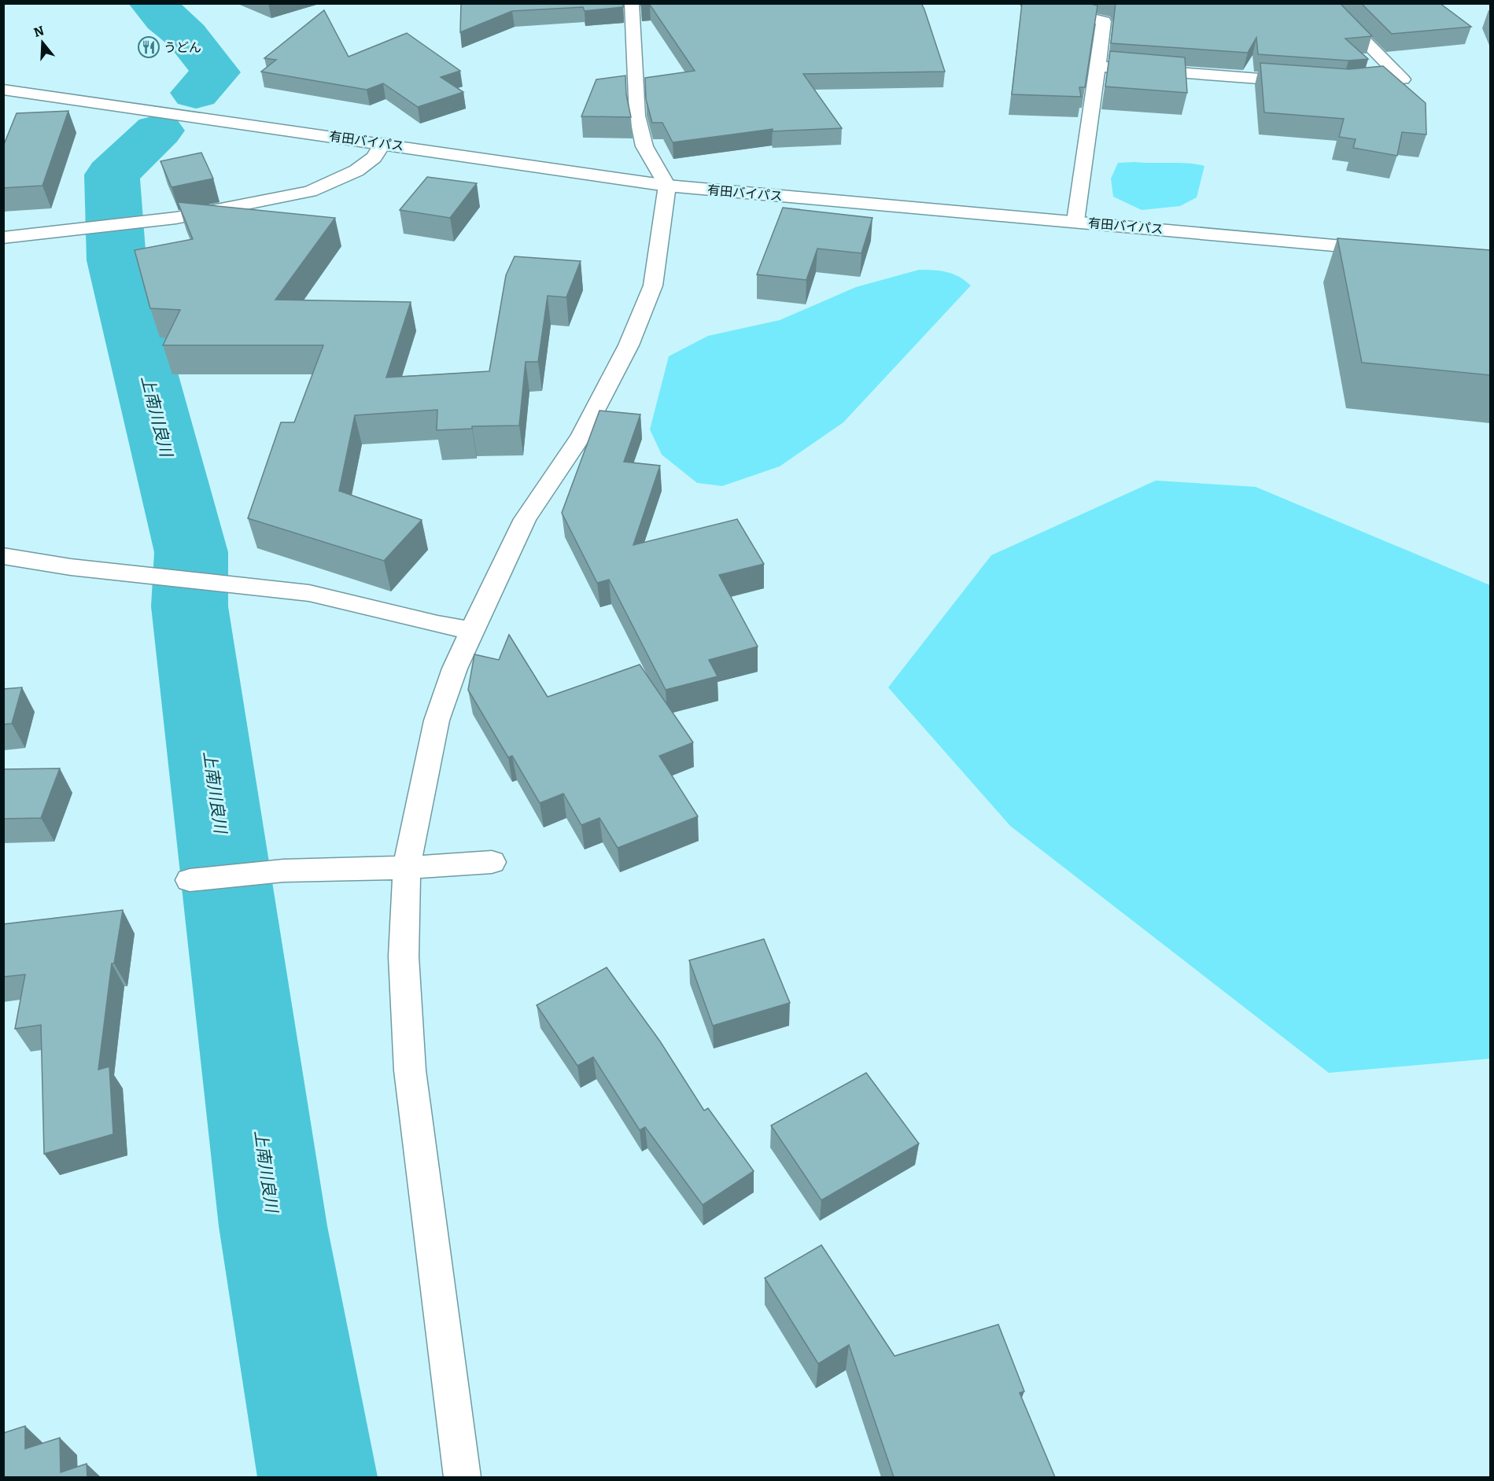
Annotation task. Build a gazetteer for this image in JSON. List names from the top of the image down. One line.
{"streets":{"main road":["有田バイパス"]},"water":["上南川良川"],"places":{"restaurant":["うどん"]},"north":"top"}
